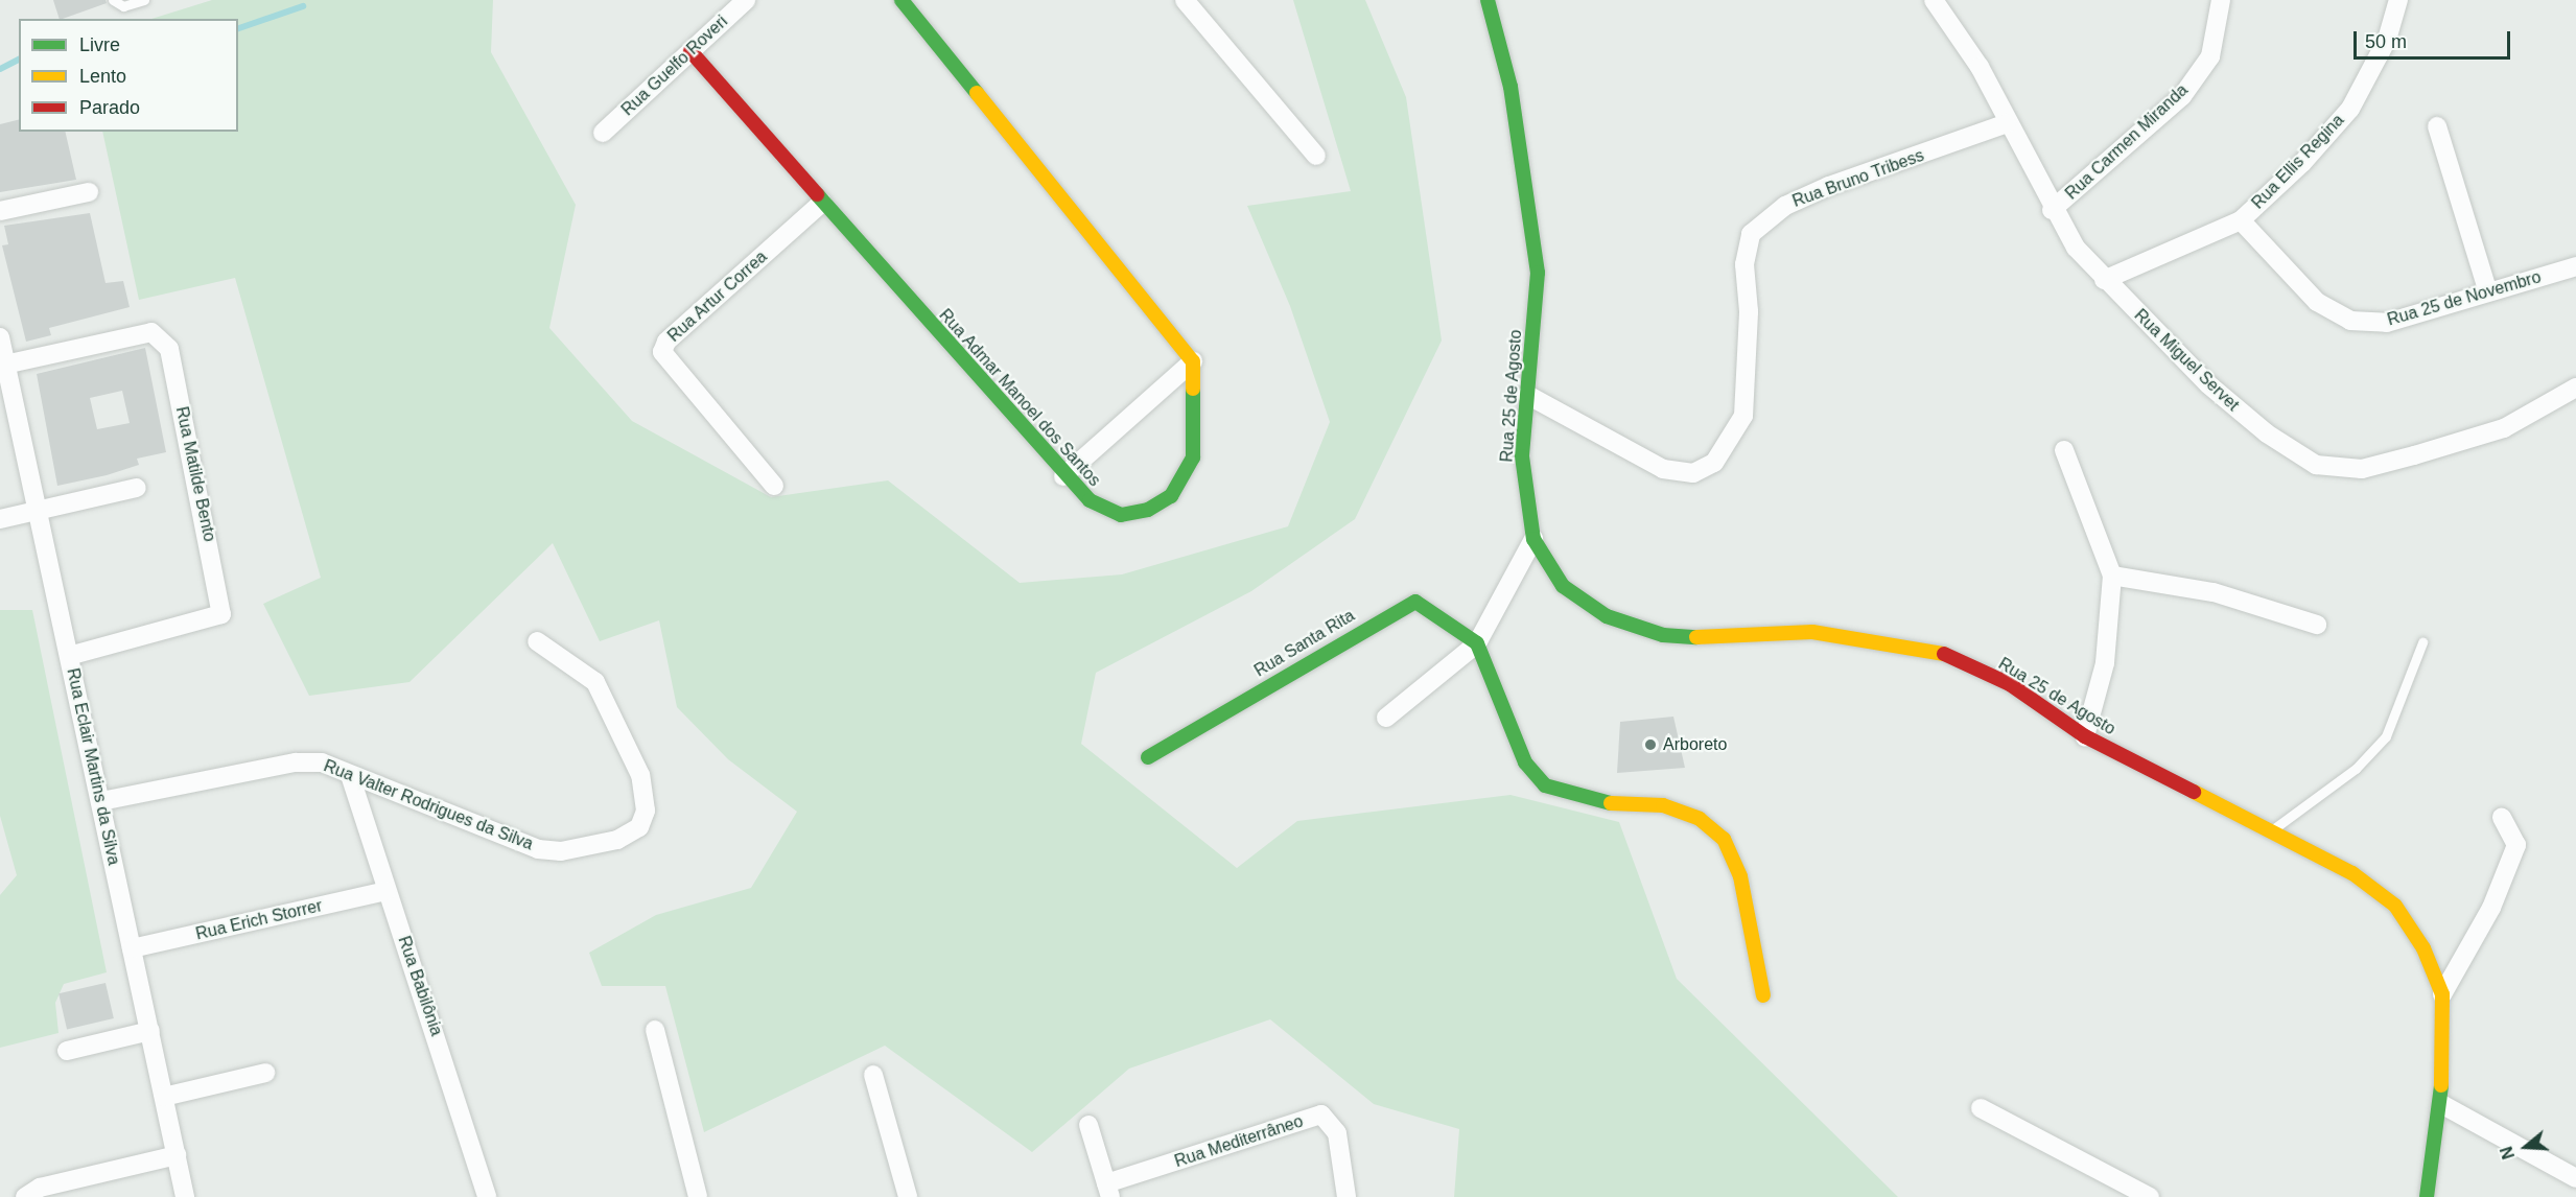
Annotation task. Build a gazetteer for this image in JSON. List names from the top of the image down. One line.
{"streets":{"street":["Rua Guelfo Roveri","Rua Carmen Miranda","Rua Ellis Regina","Rua Bruno Tribess","Rua Artur Correa","Rua 25 de Novembro","Rua Miguel Servet","Rua 25 de Agosto","Rua Admar Manoel dos Santos","Rua Matilde Bento","Rua Santa Rita","Rua Eclair Martins da Silva","Rua Valter Rodrigues da Silva","Rua Erich Storrer","Rua Babilônia","Rua Mediterrâneo"]},"crossings":[["Rua Guelfo Roveri","Rua Admar Manoel dos Santos"],["Rua Carmen Miranda","Rua Miguel Servet"],["Rua Ellis Regina","Rua 25 de Novembro"],["Rua Ellis Regina","Rua Miguel Servet"],["Rua Bruno Tribess","Rua Miguel Servet"],["Rua Bruno Tribess","Rua 25 de Agosto"],["Rua Artur Correa","Rua Admar Manoel dos Santos"],["Rua Matilde Bento","Rua Eclair Martins da Silva"],["Rua Eclair Martins da Silva","Rua Valter Rodrigues da Silva"],["Rua Eclair Martins da Silva","Rua Erich Storrer"],["Rua Valter Rodrigues da Silva","Rua Babilônia"],["Rua Erich Storrer","Rua Babilônia"]],"places":["Arboreto"],"legend":["Livre","Lento","Parado"],"scale_bar":"50 m","north":"left"}
